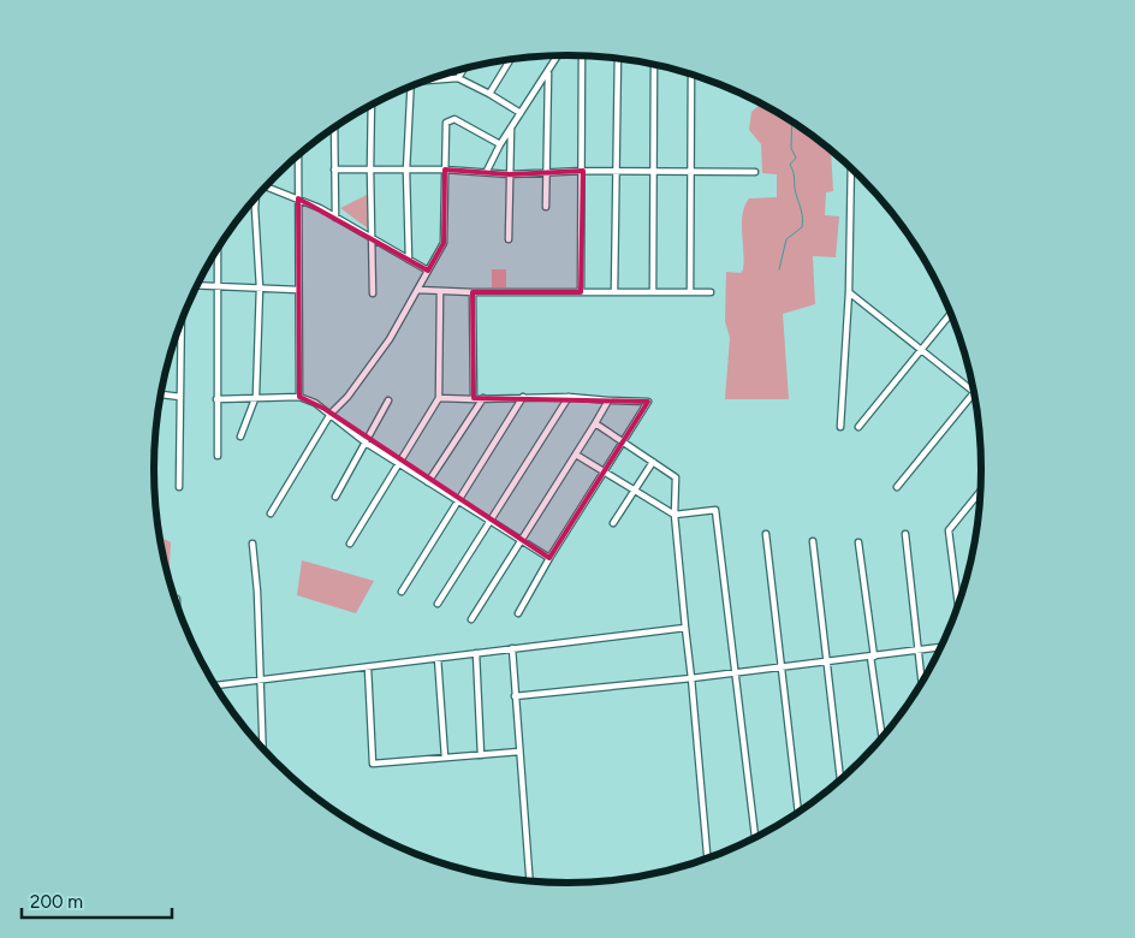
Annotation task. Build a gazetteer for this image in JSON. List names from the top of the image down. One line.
{"scale_bar":"200 m"}
